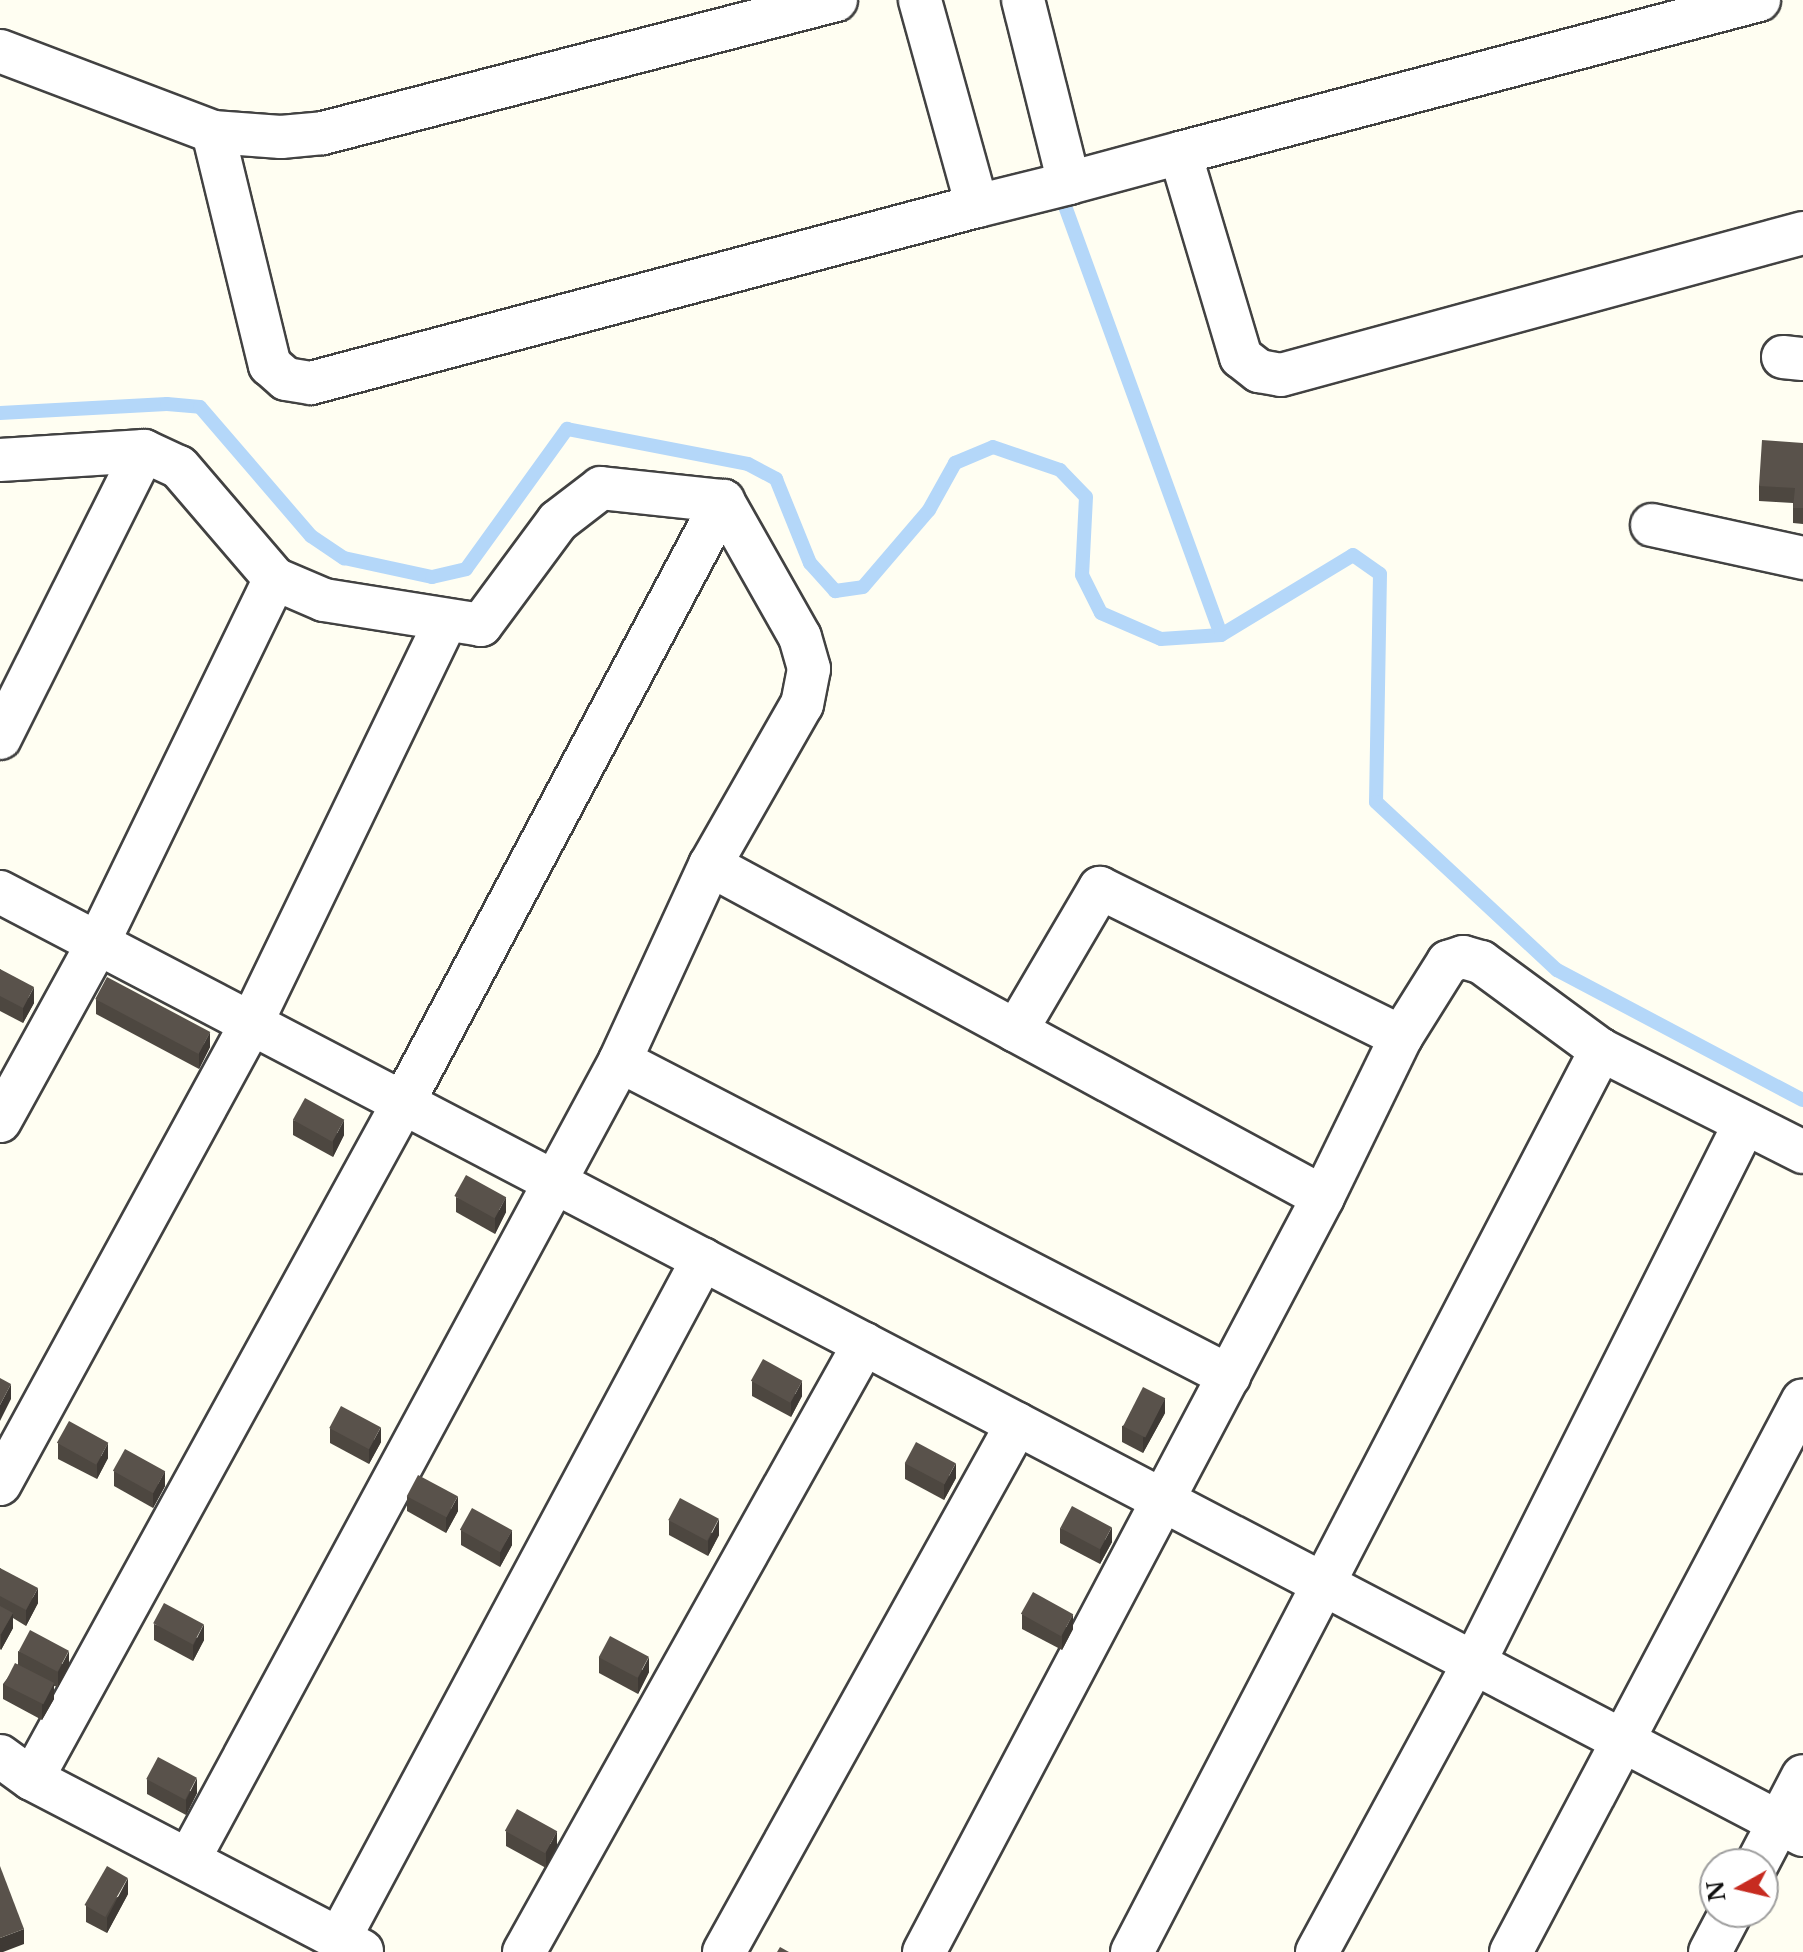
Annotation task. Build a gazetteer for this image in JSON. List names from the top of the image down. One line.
{"north":"left"}
